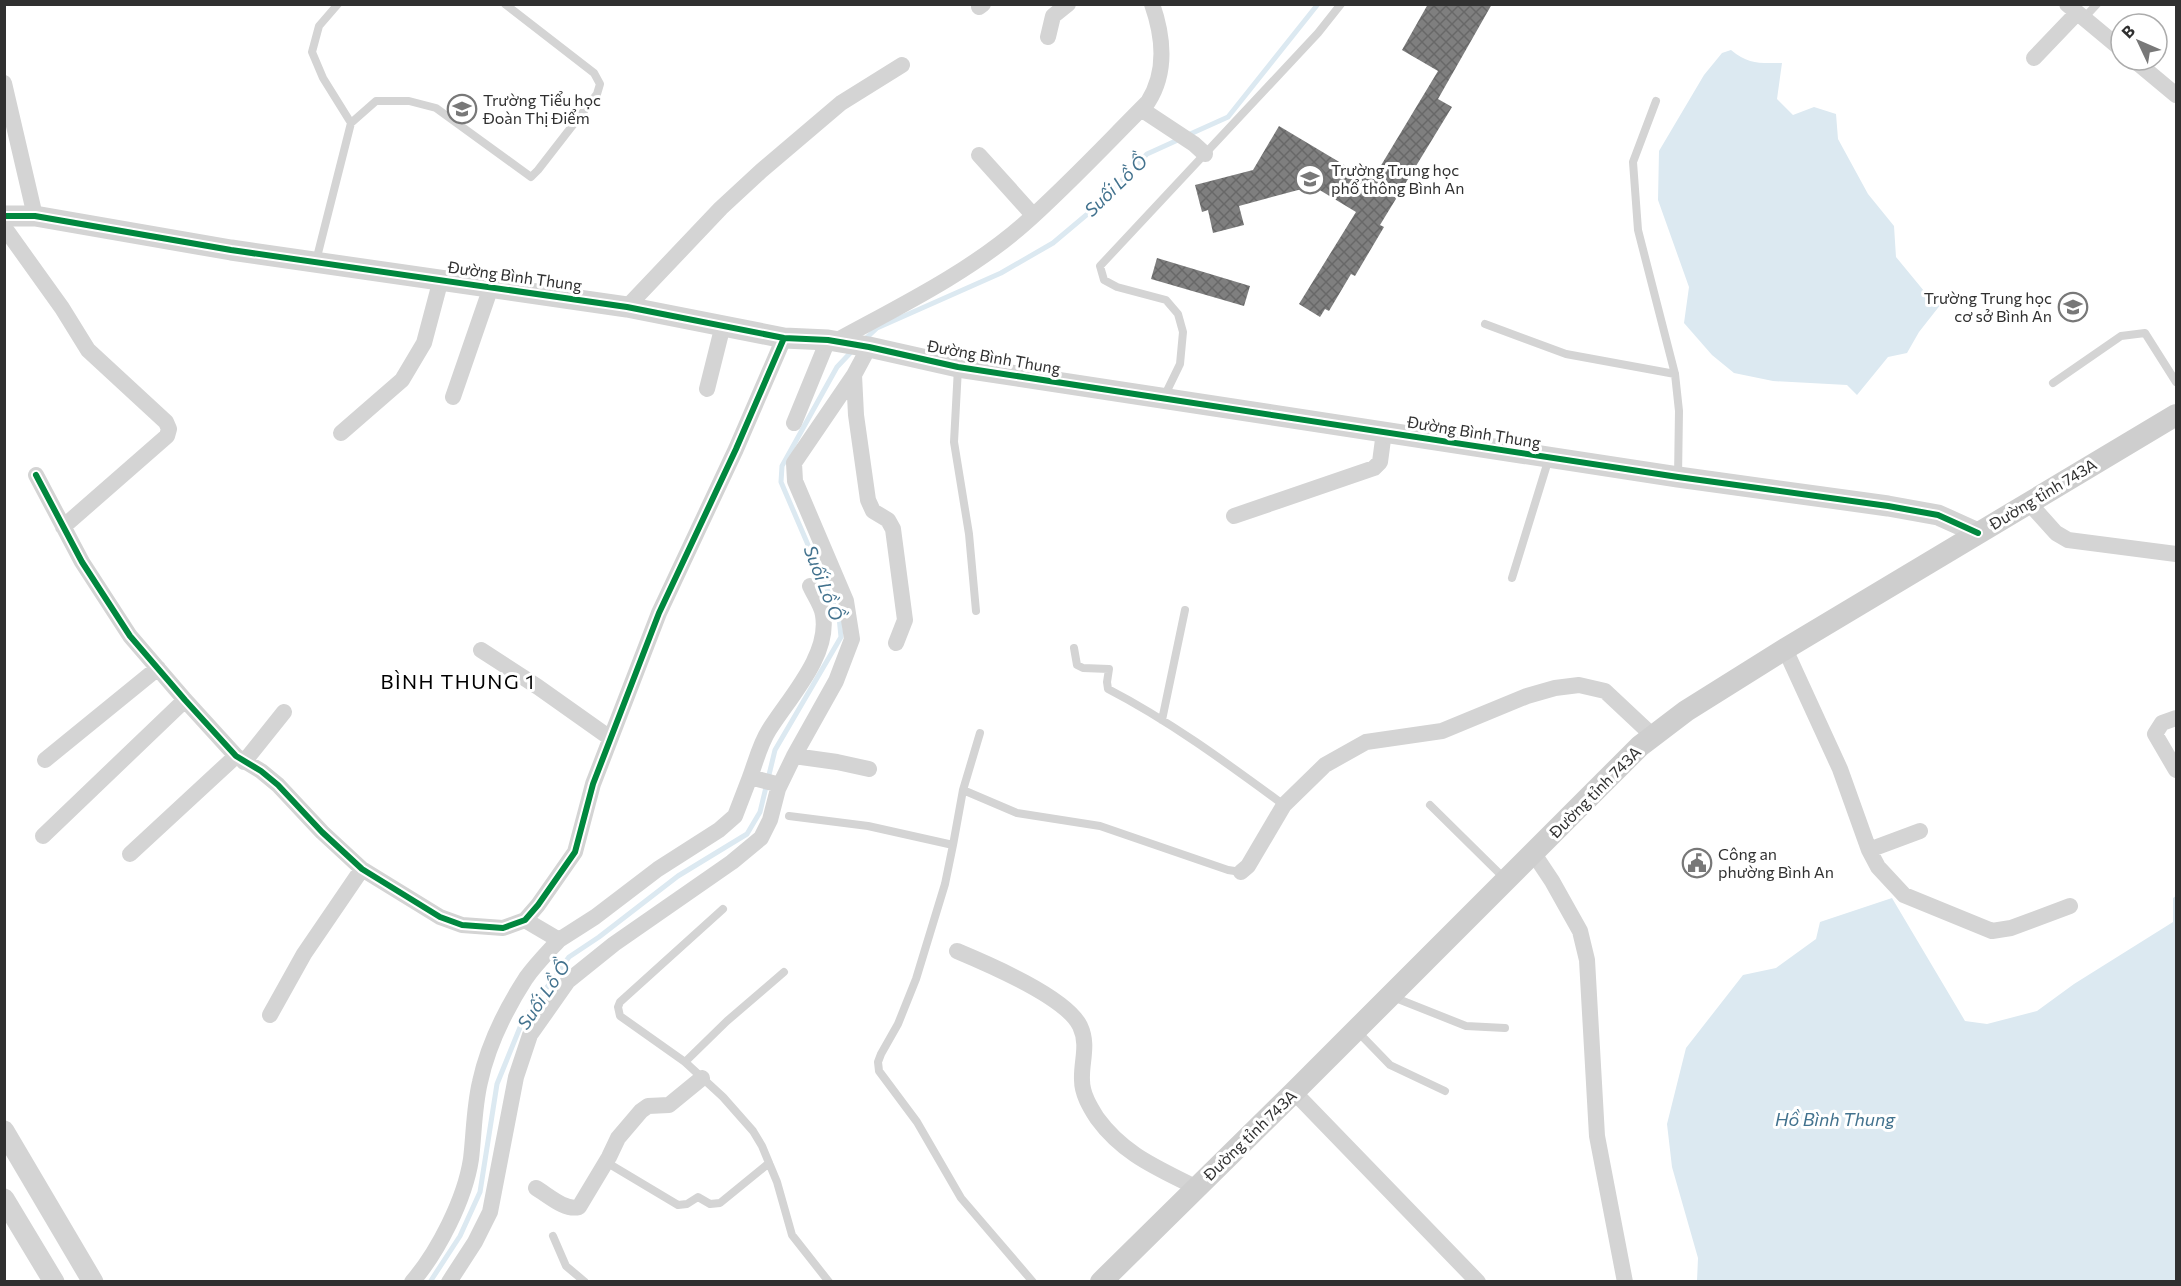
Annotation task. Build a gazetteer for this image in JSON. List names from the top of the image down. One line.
{"streets":{"main road":["Đường tỉnh 743A"],"street":["Đường Bình Thung"]},"crossings":[["Đường Bình Thung","Đường tỉnh 743A"]],"districts":["BÌNH THUNG 1"],"water":["Suối Lồ Ồ","Hồ Bình Thung"],"places":{"school or university":["Trường Tiểu học Đoàn Thị Điểm","Trường Trung học phổ thông Bình An","Trường Trung học cơ sở Bình An"],"public building":["Công an phường Bình An"]},"north":"top left"}
